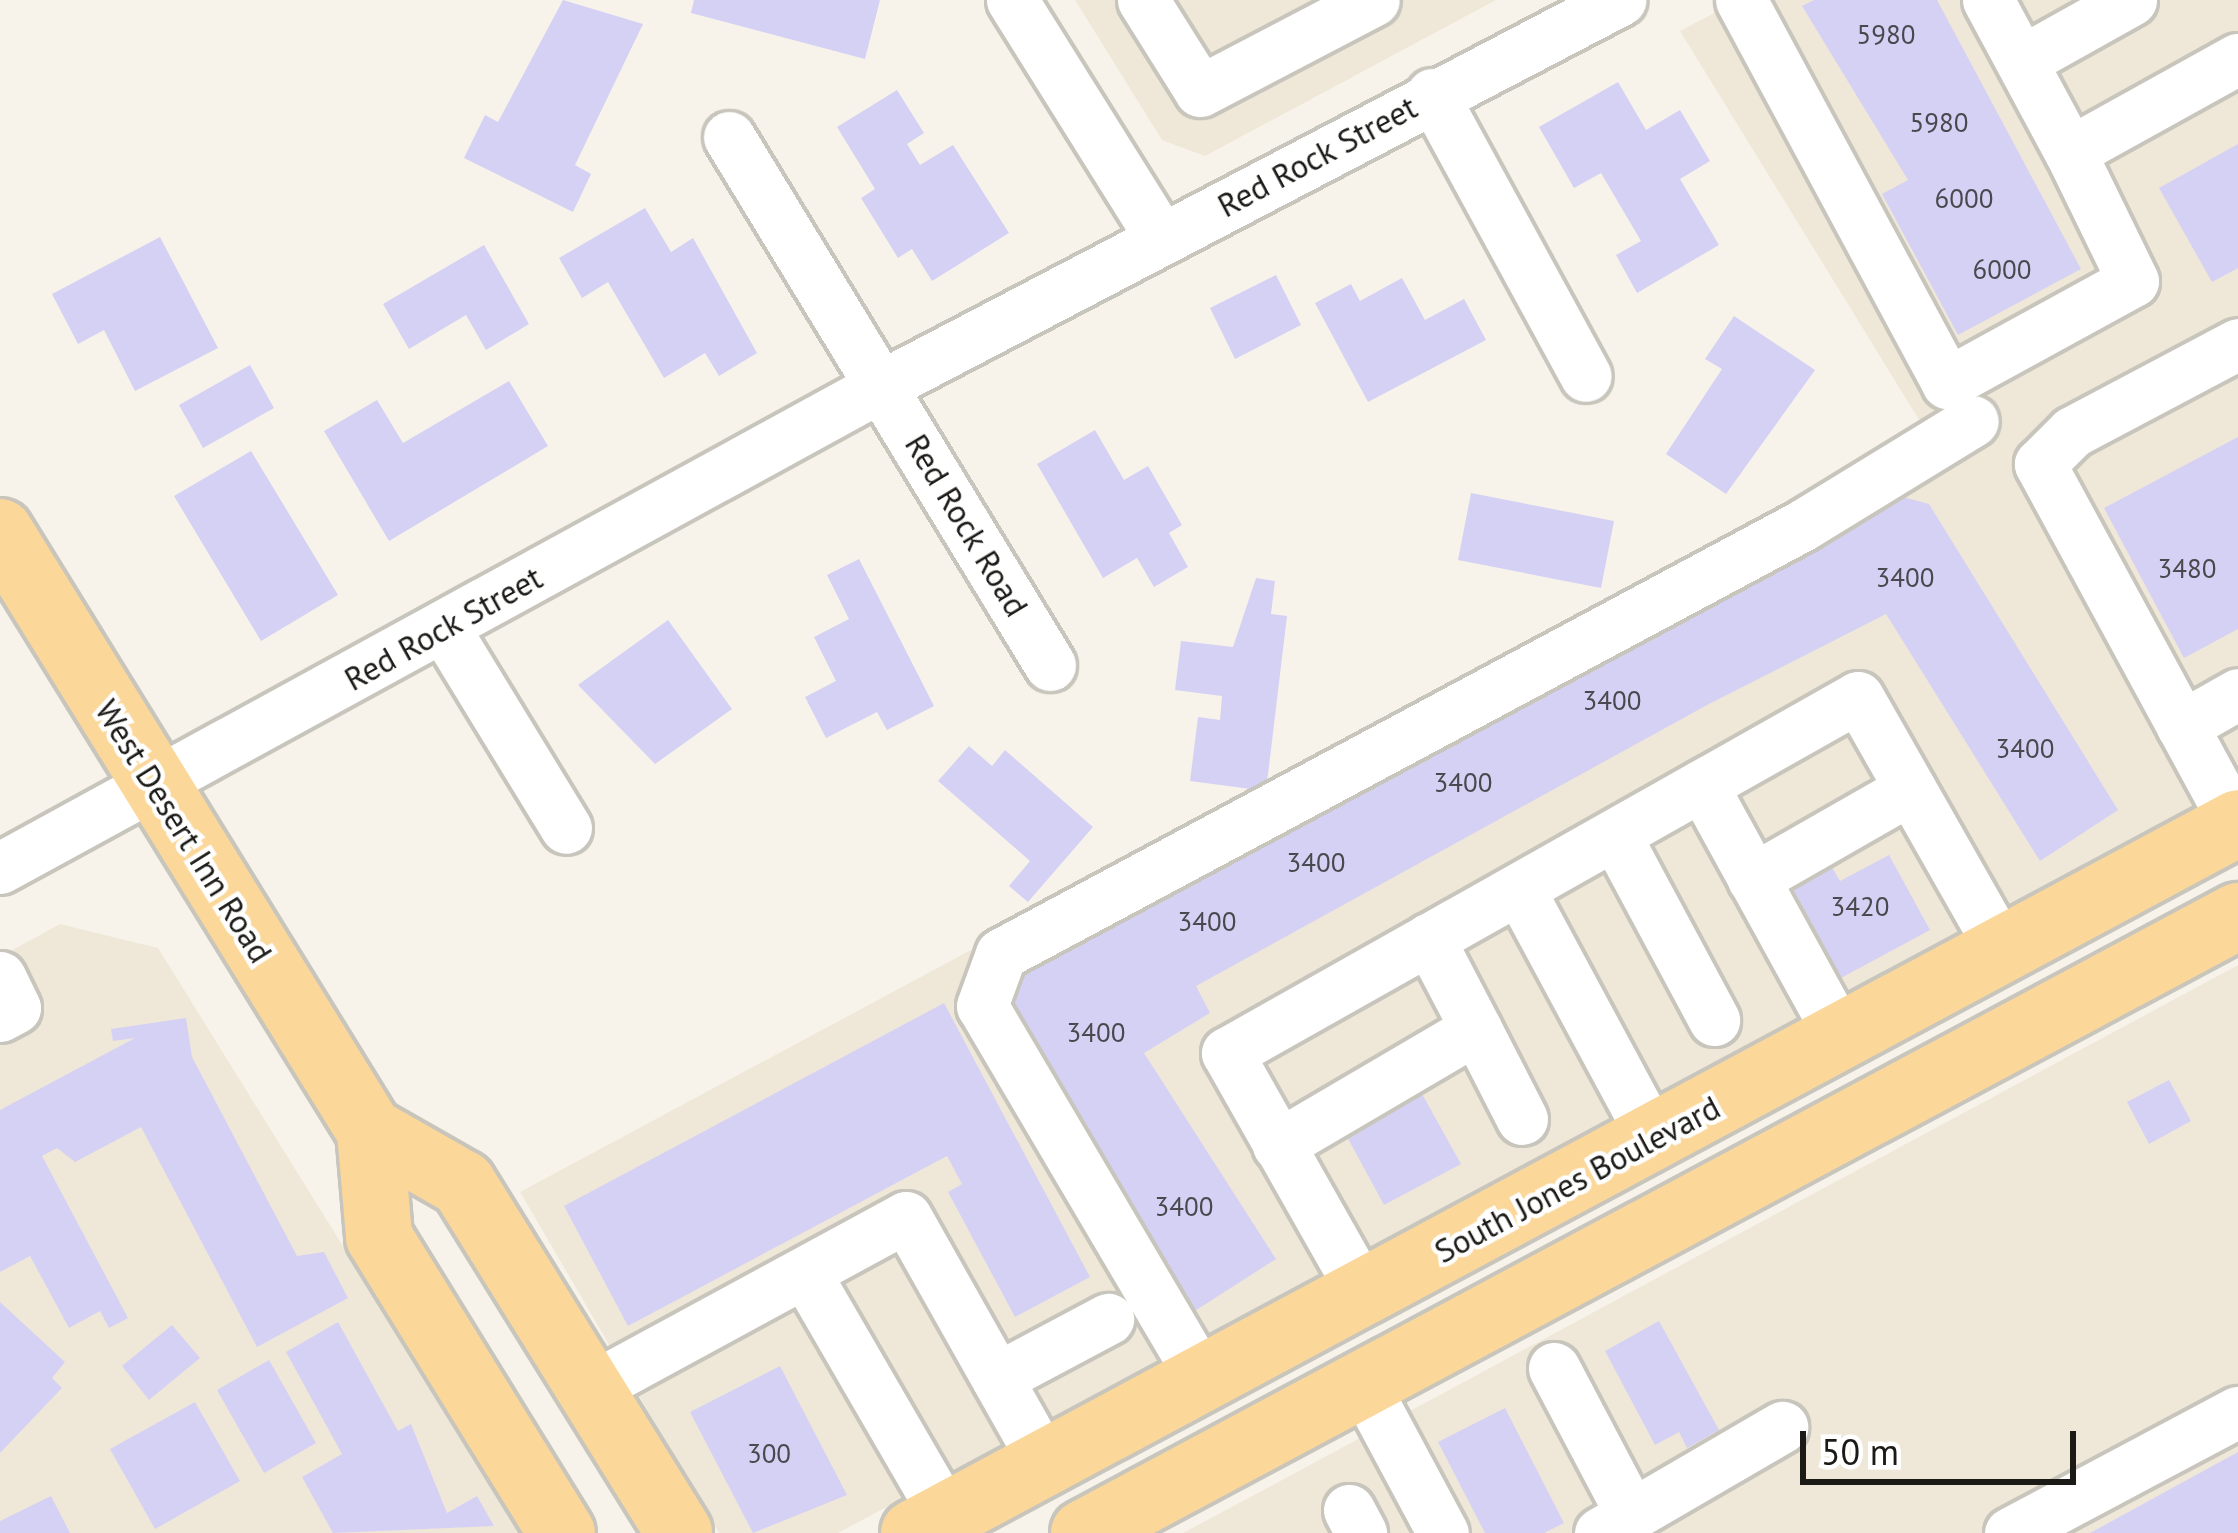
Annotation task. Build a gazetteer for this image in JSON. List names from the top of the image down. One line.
{"streets":{"main road":["West Desert Inn Road","South Jones Boulevard"],"street":["Red Rock Street","Red Rock Road"]},"crossings":[["Red Rock Street","Red Rock Road"],["Red Rock Street","West Desert Inn Road"]],"house_numbers":["5980","5980","6000","6000","3480","3400","3400","3400","3400","3400","3420","3400","3400","3400","300"],"scale_bar":"50 m"}
